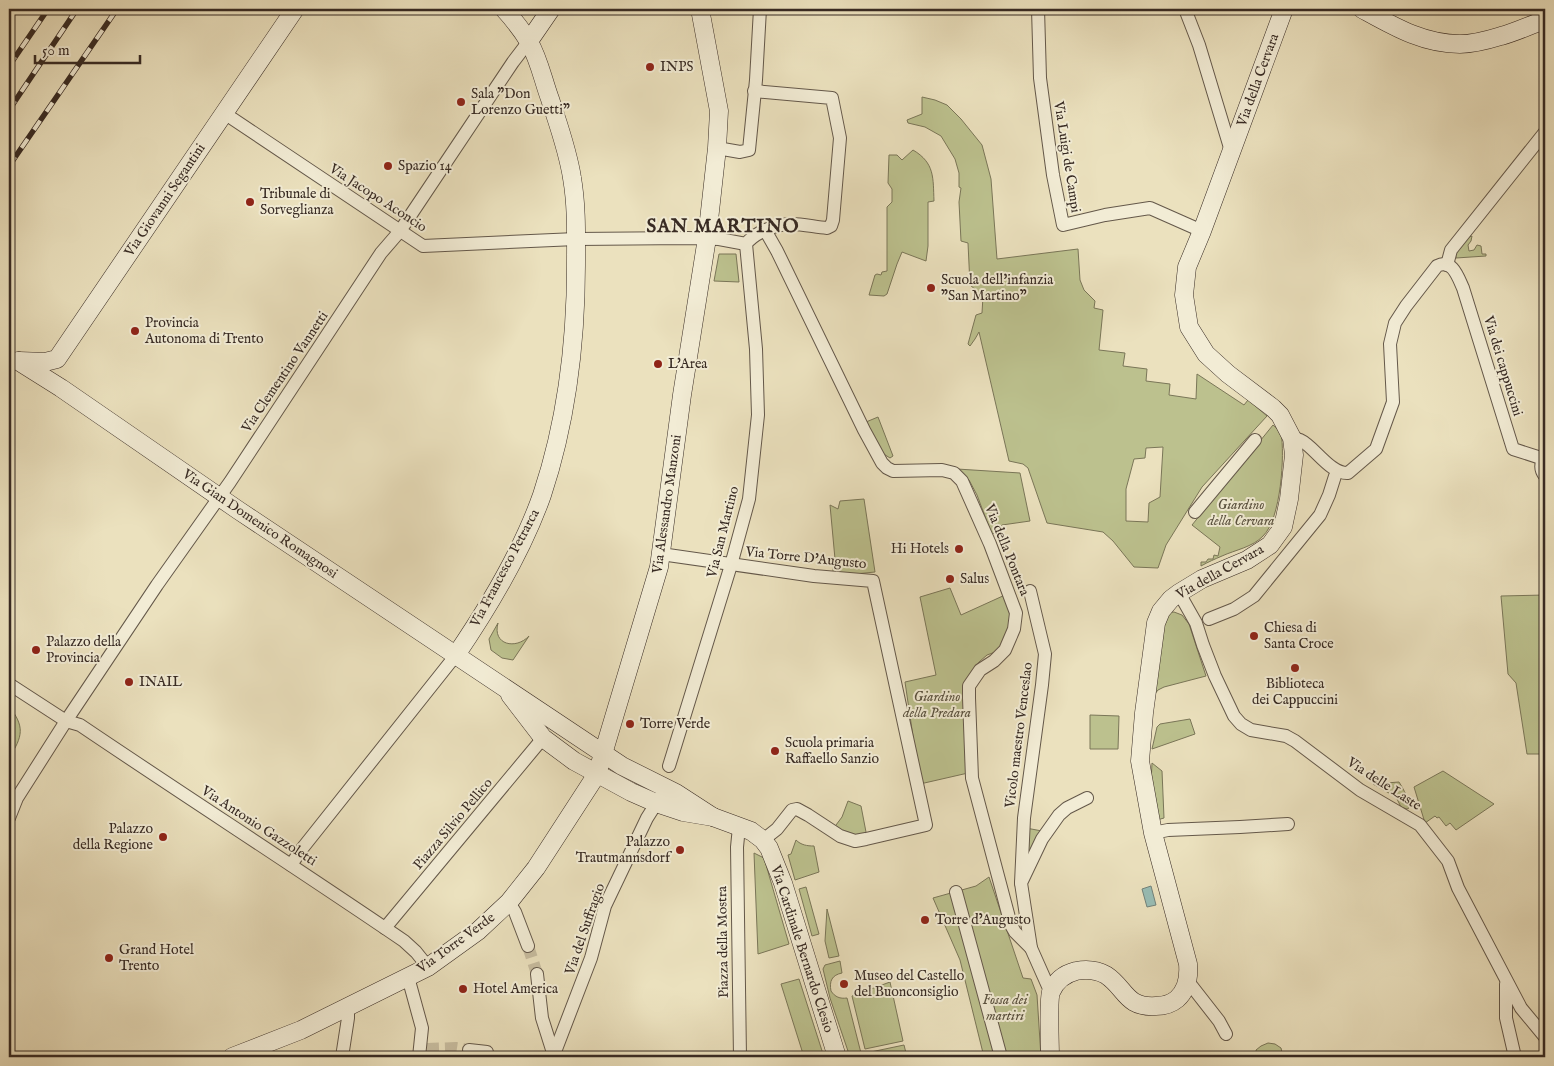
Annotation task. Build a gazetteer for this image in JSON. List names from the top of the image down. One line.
{"streets":{"main road":["Via della Cervara","Via Giovanni Segantini","Via Alessandro Manzoni","Via Gian Domenico Romagnosi","Via Francesco Petrarca","Via Torre Verde","Via Cardinale Bernardo Clesio"],"street":["Via Luigi de Campi","Via Jacopo Aconcio","Via dei cappuccini","Via Clementino Vannetti","Via San Martino","Via della Pontara","Via Torre D'Augusto","Vicolo maestro Venceslao","Via delle Laste","Piazza Silvio Pellico","Via Antonio Gazzoletti","Via del Suffragio","Piazza della Mostra"]},"crossings":[["Via della Cervara","Via Luigi de Campi"],["Via della Cervara","Via delle Laste"],["Via Jacopo Aconcio","Via Giovanni Segantini"],["Via Jacopo Aconcio","Via Clementino Vannetti"],["Via Jacopo Aconcio","Via Alessandro Manzoni"],["Via Jacopo Aconcio","Via San Martino"],["Via Jacopo Aconcio","Via Francesco Petrarca"],["Via Giovanni Segantini","Via Gian Domenico Romagnosi"],["Via Clementino Vannetti","Via Gian Domenico Romagnosi"],["Via Clementino Vannetti","Via Francesco Petrarca"],["Via Clementino Vannetti","Via Antonio Gazzoletti"],["Via Alessandro Manzoni","Via Gian Domenico Romagnosi"],["Via Alessandro Manzoni","Via Torre D'Augusto"],["Via Alessandro Manzoni","Via Torre Verde"],["Via Gian Domenico Romagnosi","Via Francesco Petrarca"],["Via Gian Domenico Romagnosi","Piazza Silvio Pellico"],["Via Gian Domenico Romagnosi","Via del Suffragio"],["Via Gian Domenico Romagnosi","Via Torre Verde"],["Via San Martino","Via Torre D'Augusto"],["Via della Pontara","Vicolo maestro Venceslao"],["Via Torre D'Augusto","Via Cardinale Bernardo Clesio"],["Via Francesco Petrarca","Via Antonio Gazzoletti"],["Piazza Silvio Pellico","Via Antonio Gazzoletti"],["Via Antonio Gazzoletti","Via Torre Verde"]],"districts":["SAN MARTINO"],"parks":["Giardino della Cervara","Giardino della Predara","Fossa dei martiri"],"places":["INPS","Sala \"Don Lorenzo Guetti\"","Spazio 14","Tribunale di Sorveglianza","Scuola dell'infanzia \"San Martino\"","Provincia Autonoma di Trento","L'Area","Hi Hotels","Salus","Chiesa di Santa Croce","Palazzo della Provincia","Biblioteca dei Cappuccini","INAIL","Torre Verde","Scuola primaria Raffaello Sanzio","Palazzo della Regione","Palazzo Trautmannsdorf","Torre d’Augusto","Grand Hotel Trento","Museo del Castello del Buonconsiglio","Hotel America"],"scale_bar":"50 m"}
